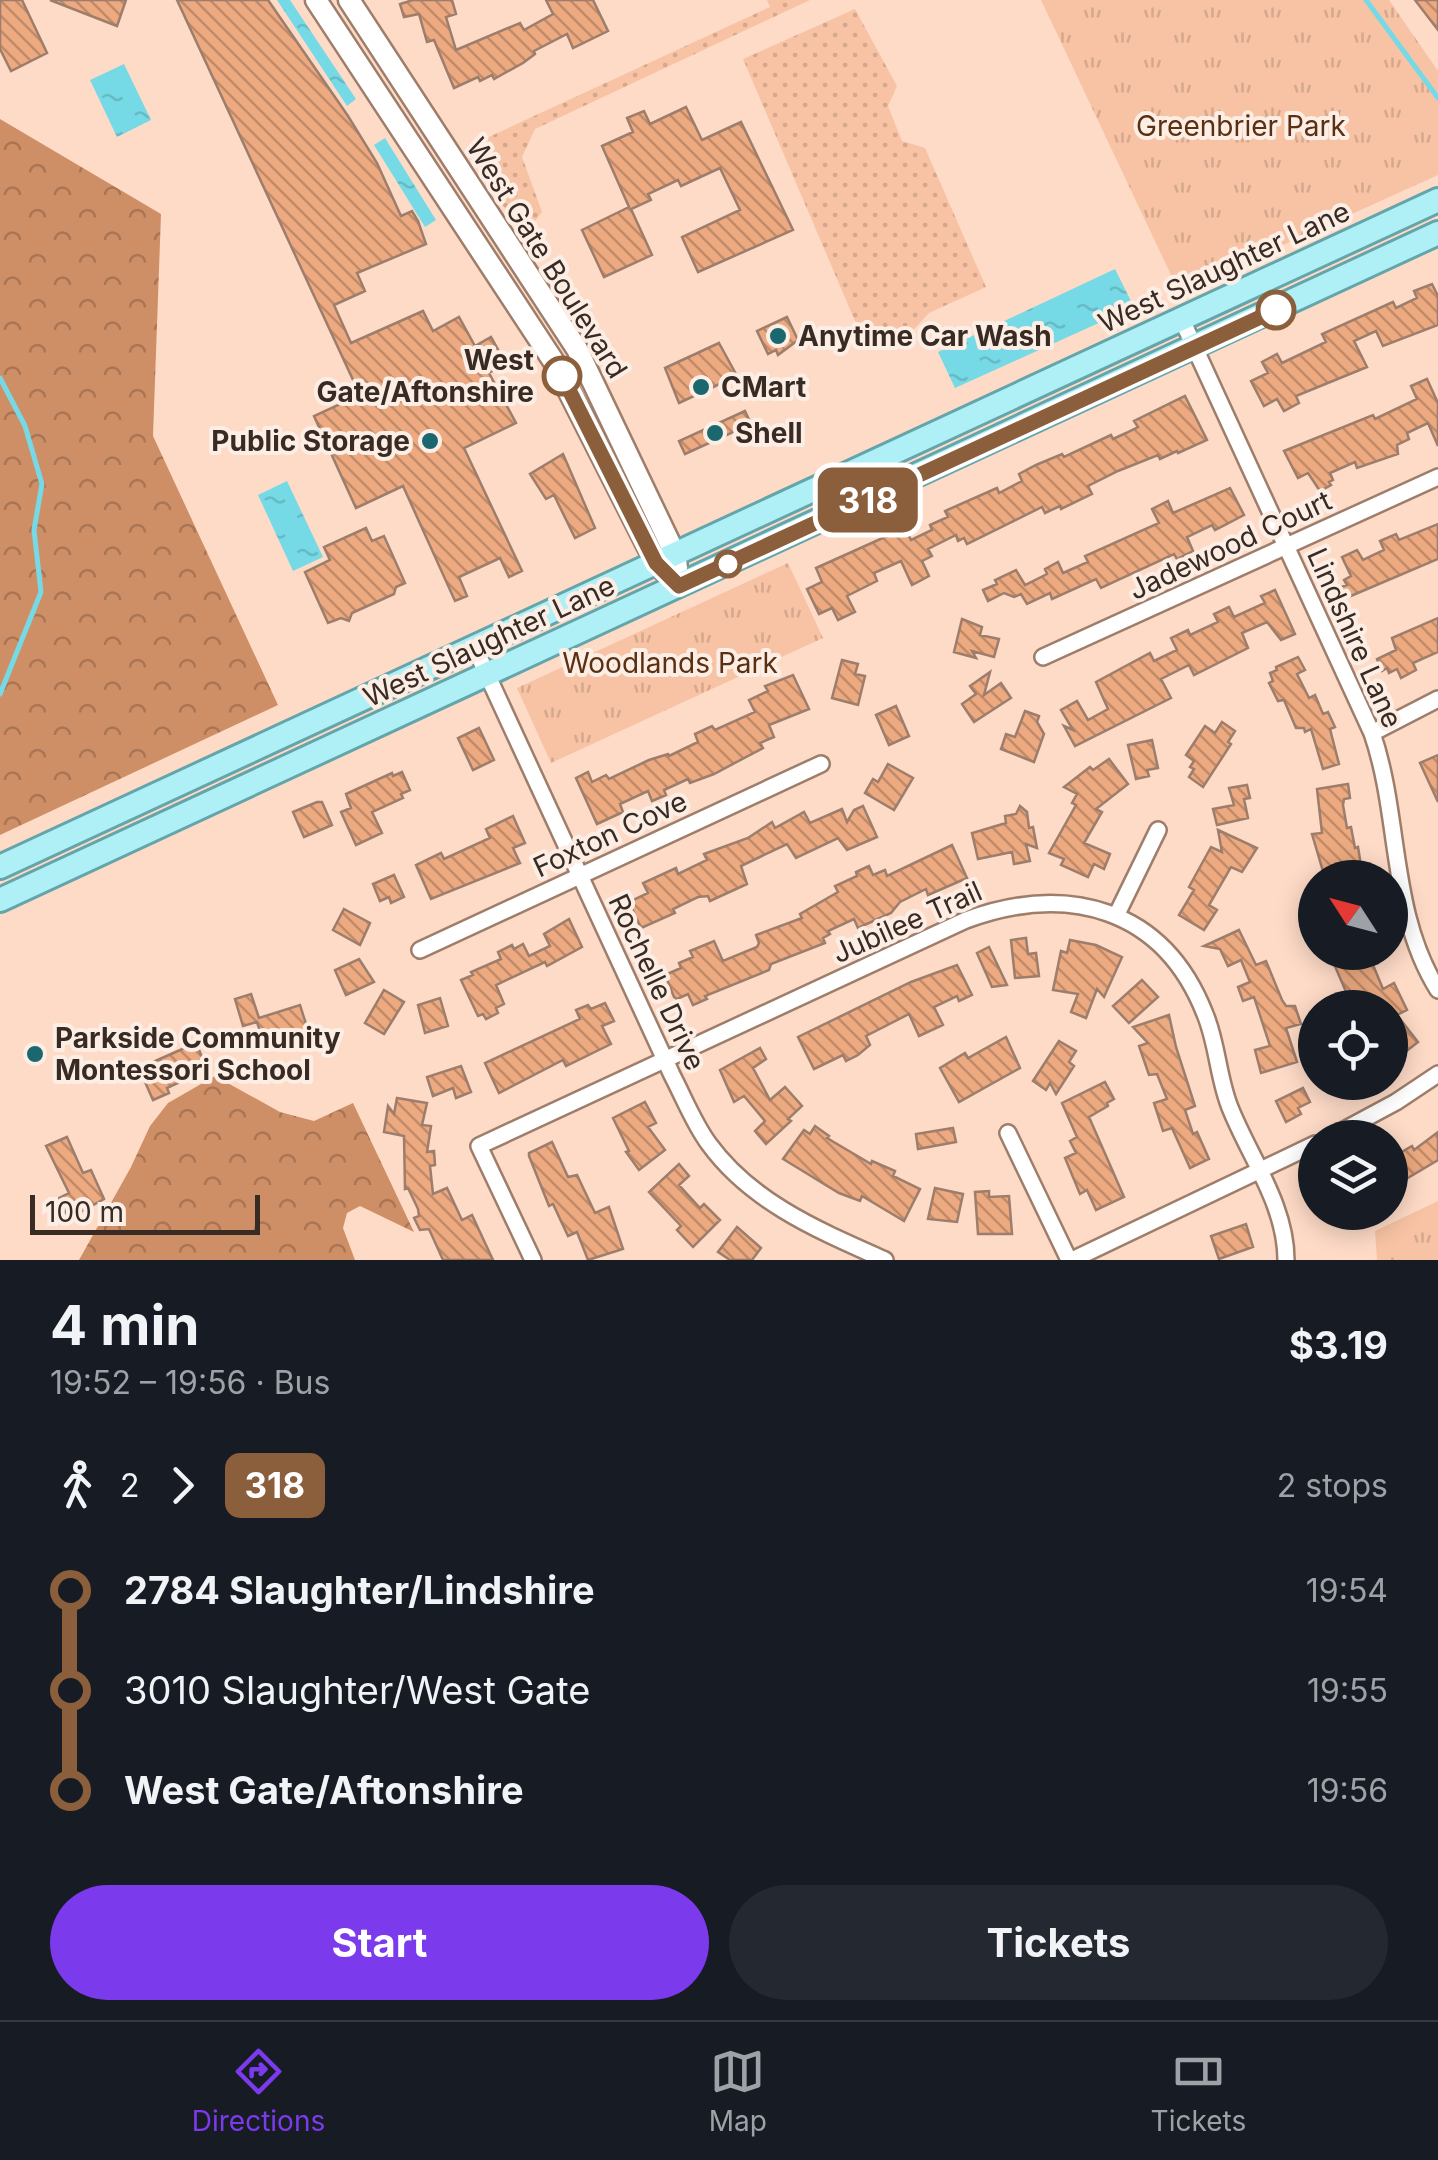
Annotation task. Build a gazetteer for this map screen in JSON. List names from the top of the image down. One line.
{"streets":{"main road":["West Gate Boulevard","West Slaughter Lane"],"street":["Jadewood Court","Lindshire Lane","Foxton Cove","Jubilee Trail","Rochelle Drive"]},"crossings":[["West Gate Boulevard","West Slaughter Lane"],["West Slaughter Lane","Lindshire Lane"],["West Slaughter Lane","Rochelle Drive"],["Jadewood Court","Lindshire Lane"],["Foxton Cove","Rochelle Drive"],["Jubilee Trail","Rochelle Drive"]],"parks":["Greenbrier Park","Woodlands Park"],"places":["Anytime Car Wash","West Gate/Aftonshire","CMart","Shell","Public Storage","Parkside Community Montessori School"],"lines":["bus line 318"],"scale_bar":"100 m","north":"top left","page":{"on_map":"318","scale":"100 m","heading":["4 min","19:52 – 19:56 · Bus","$3.19"],"legs":["2","318","2 stops"],"list":[{"name":"2784 Slaughter/Lindshire","value":"19:54"},{"name":"3010 Slaughter/West Gate","value":"19:55"},{"name":"West Gate/Aftonshire","value":"19:56"}],"buttons":["Start","Tickets"],"tabs":["Directions","Map","Tickets"]}}
